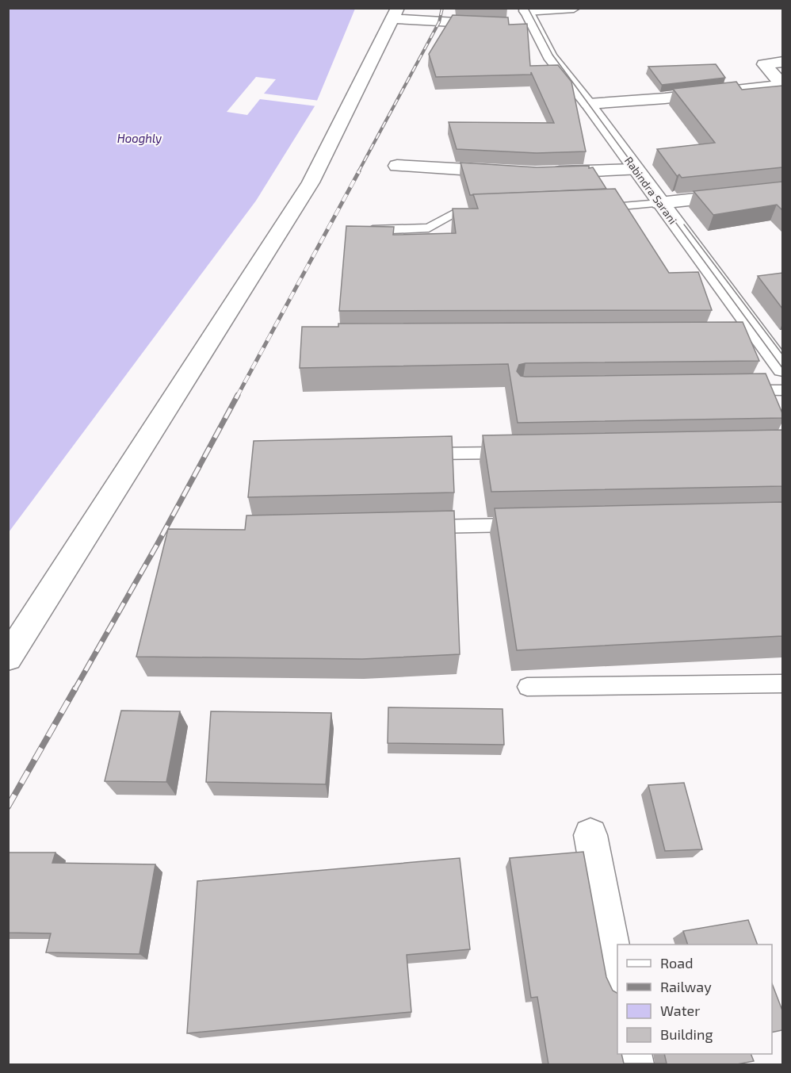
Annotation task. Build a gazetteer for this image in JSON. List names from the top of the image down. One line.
{"streets":{"street":["Rabindra Sarani"]},"water":["Hooghly"],"legend":["Road","Railway","Water","Building"]}
